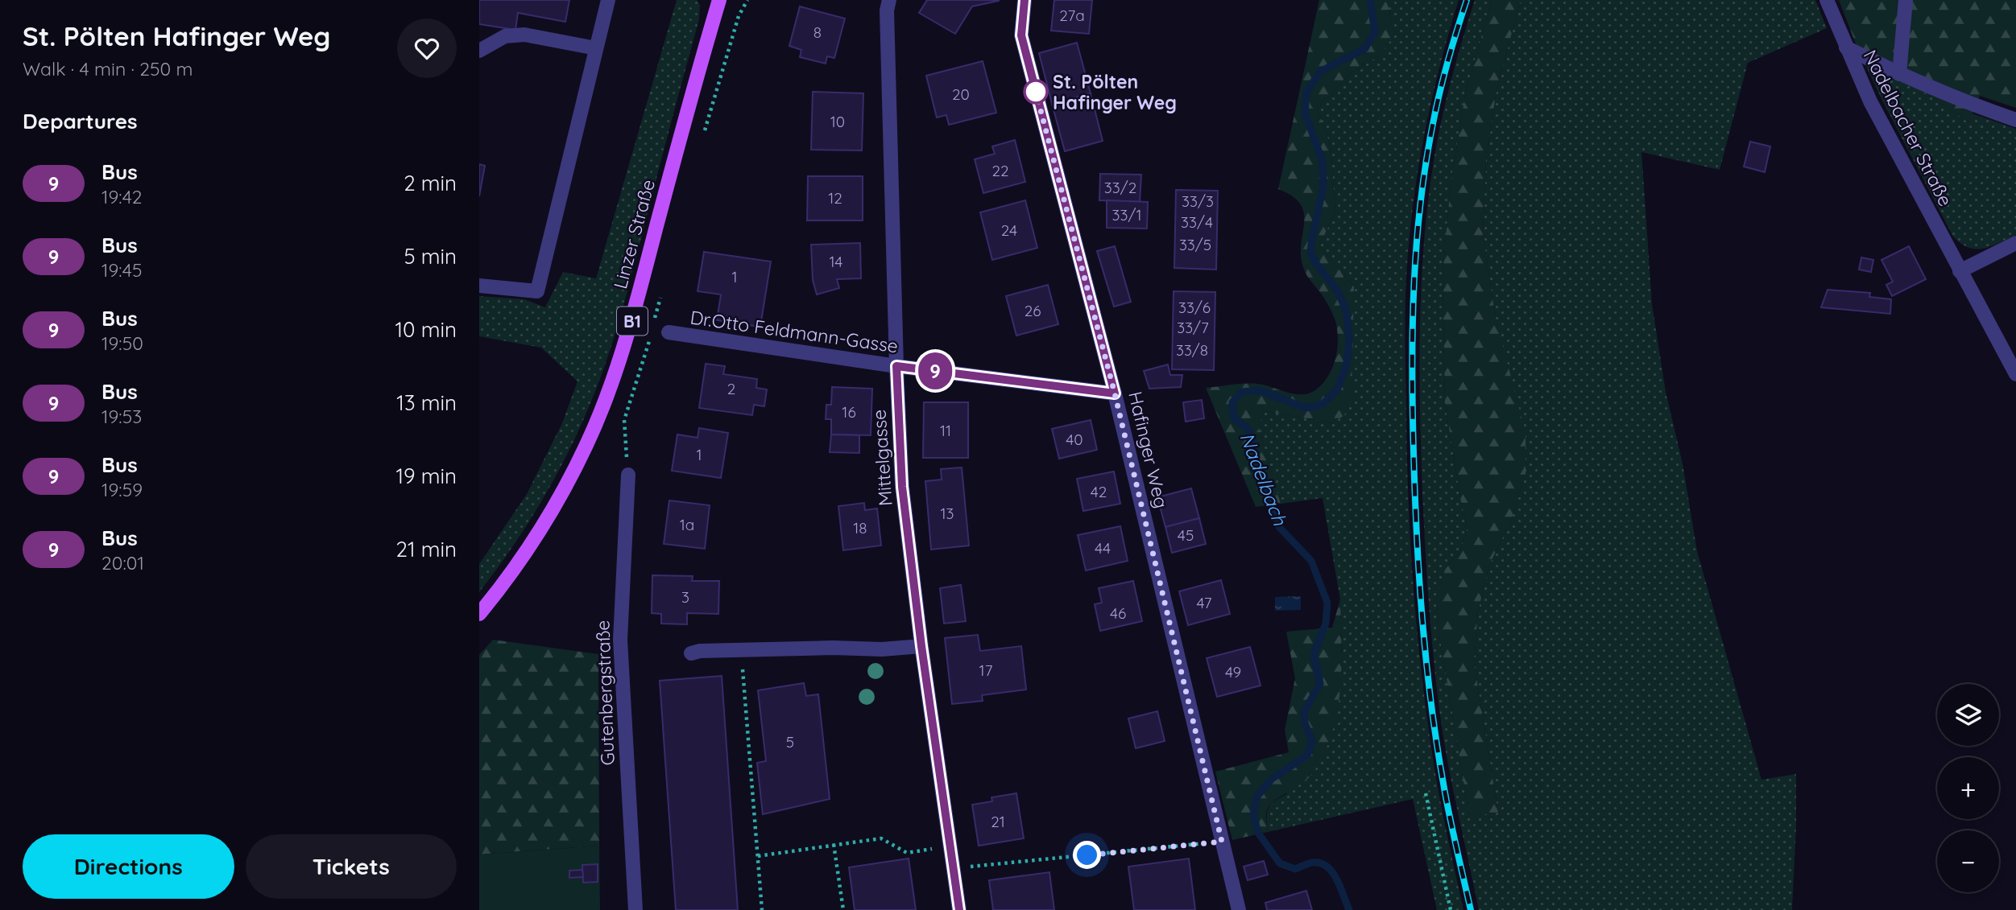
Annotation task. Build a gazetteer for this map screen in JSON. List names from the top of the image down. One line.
{"streets":{"main road":["Linzer Straße","B1"],"street":["Nadelbacher Straße","Dr.Otto Feldmann-Gasse","Hafinger Weg","Mittelgasse","Gutenbergstraße"]},"crossings":[["Dr.Otto Feldmann-Gasse","Hafinger Weg"],["Dr.Otto Feldmann-Gasse","Mittelgasse"]],"water":["Nadelbach"],"places":["St. Pölten Hafinger Weg"],"lines":["bus line 9"],"house_numbers":["27a","8","20","10","22","33/2","12","33/3","33/1","33/4","24","33/5","14","1","33/6","26","33/7","33/8","2","16","11","40","1","42","13","1a","18","45","44","3","47","46","17","49","5","21"],"page":{"heading":[["St. Pölten Hafinger Weg","Walk · 4 min · 250 m"],"Departures"],"on_map":"9","list":[{"mark":"9","name":"Bus","note":"19:42","value":"2 min"},{"mark":"9","name":"Bus","note":"19:45","value":"5 min"},{"mark":"9","name":"Bus","note":"19:50","value":"10 min"},{"mark":"9","name":"Bus","note":"19:53","value":"13 min"},{"mark":"9","name":"Bus","note":"19:59","value":"19 min"},{"mark":"9","name":"Bus","note":"20:01","value":"21 min"}],"map_buttons":["+","−"],"buttons":["Directions","Tickets"]}}
